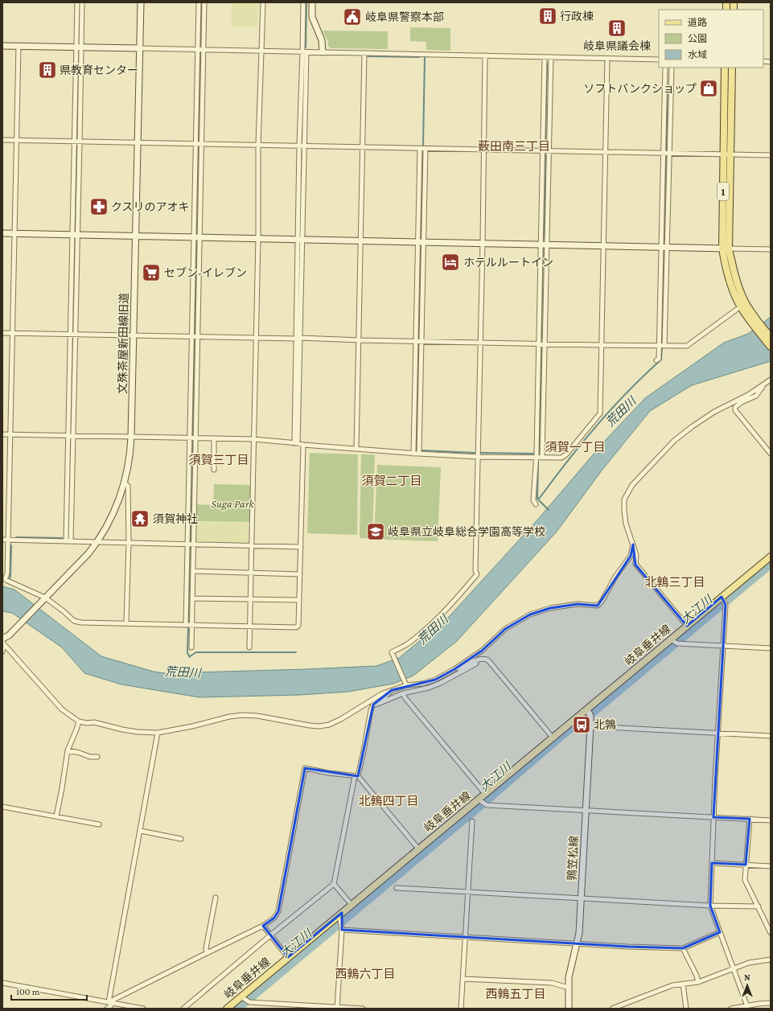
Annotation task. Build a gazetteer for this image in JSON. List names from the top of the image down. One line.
{"streets":{"main road":["1","岐阜垂井線"],"street":["文殊茶屋新田線旧道","鶉笠松線"]},"crossings":[["岐阜垂井線","鶉笠松線"]],"districts":["薮田南三丁目","須賀一丁目","須賀三丁目","須賀二丁目","北鶉三丁目","北鶉四丁目","西鶉六丁目","西鶉五丁目"],"water":["荒田川","大江川"],"parks":["Suga Park"],"places":{"building":["行政棟","岐阜県議会棟","県教育センター"],"public building":["岐阜県警察本部"],"shop":["ソフトバンクショップ"],"pharmacy":["クスリのアオキ"],"hotel":["ホテルルートイン"],"supermarket":["セブン-イレブン"],"temple":["須賀神社"],"school or university":["岐阜県立岐阜総合学園高等学校"],"bus stop":["北鶉"]},"legend":["道路","公園","水域"],"scale_bar":"100 m","north":"top"}
